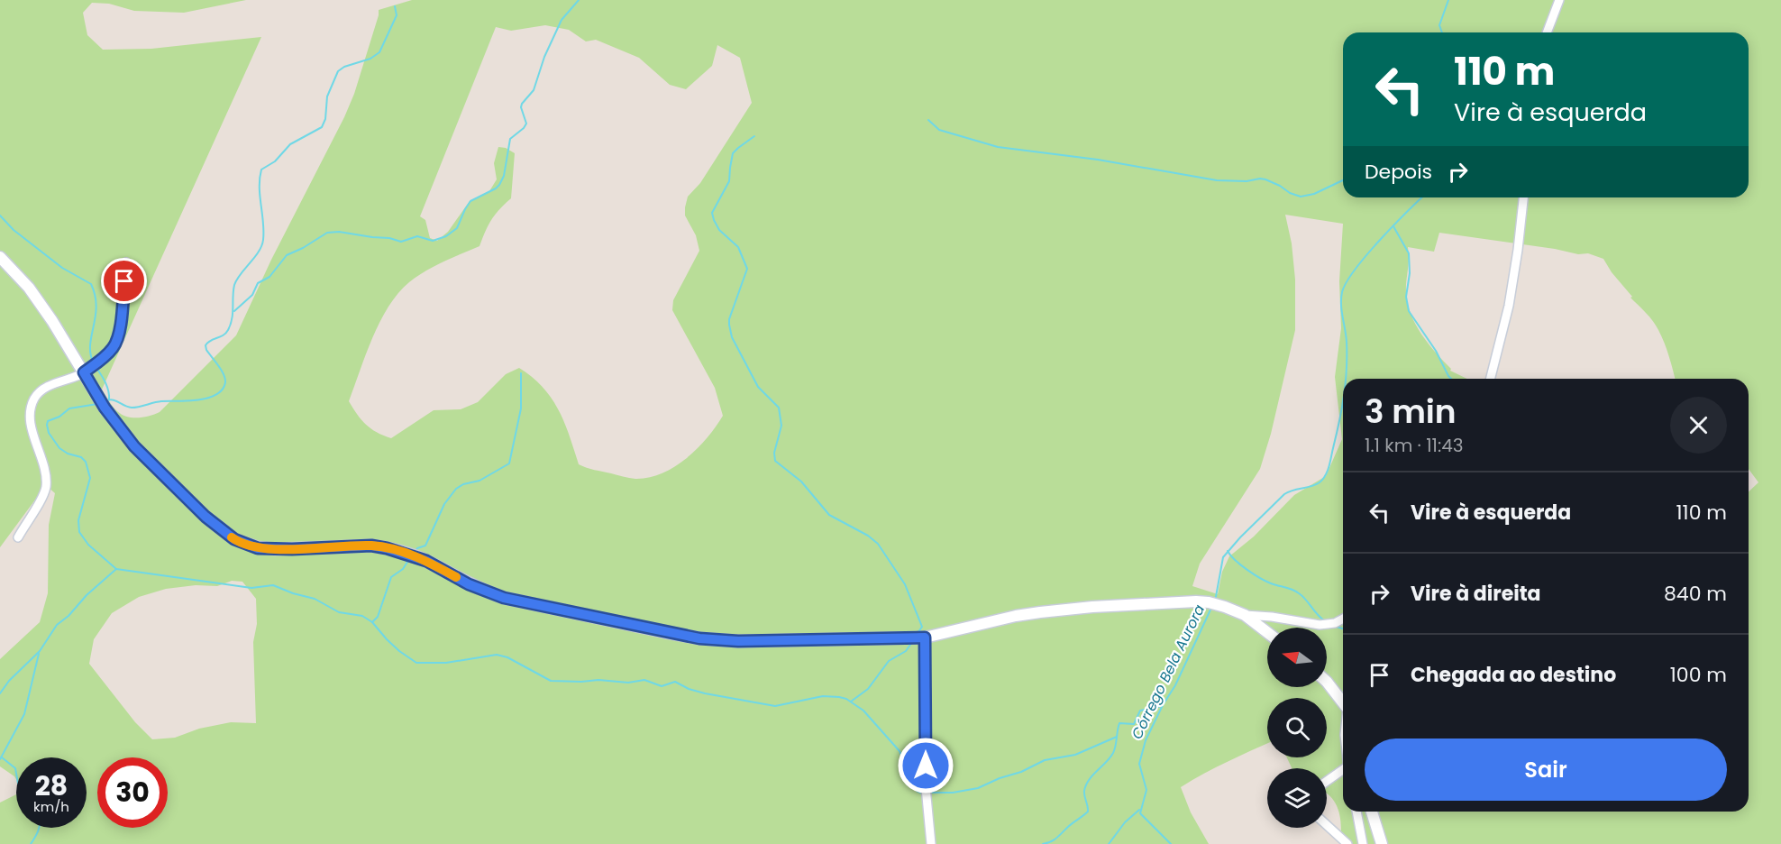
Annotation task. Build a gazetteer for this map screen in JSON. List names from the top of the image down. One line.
{"water":["Córrego Bela Aurora"],"north":"left","page":{"turn":["110 m","Vire à esquerda"],"then":"Depois","heading":["3 min","1.1 km · 11:43"],"list":[{"name":"Vire à esquerda","value":"110 m"},{"name":"Vire à direita","value":"840 m"},{"name":"Chegada ao destino","value":"100 m"}],"buttons":"Sair","speed":"28 km/h","limit":"30"}}
